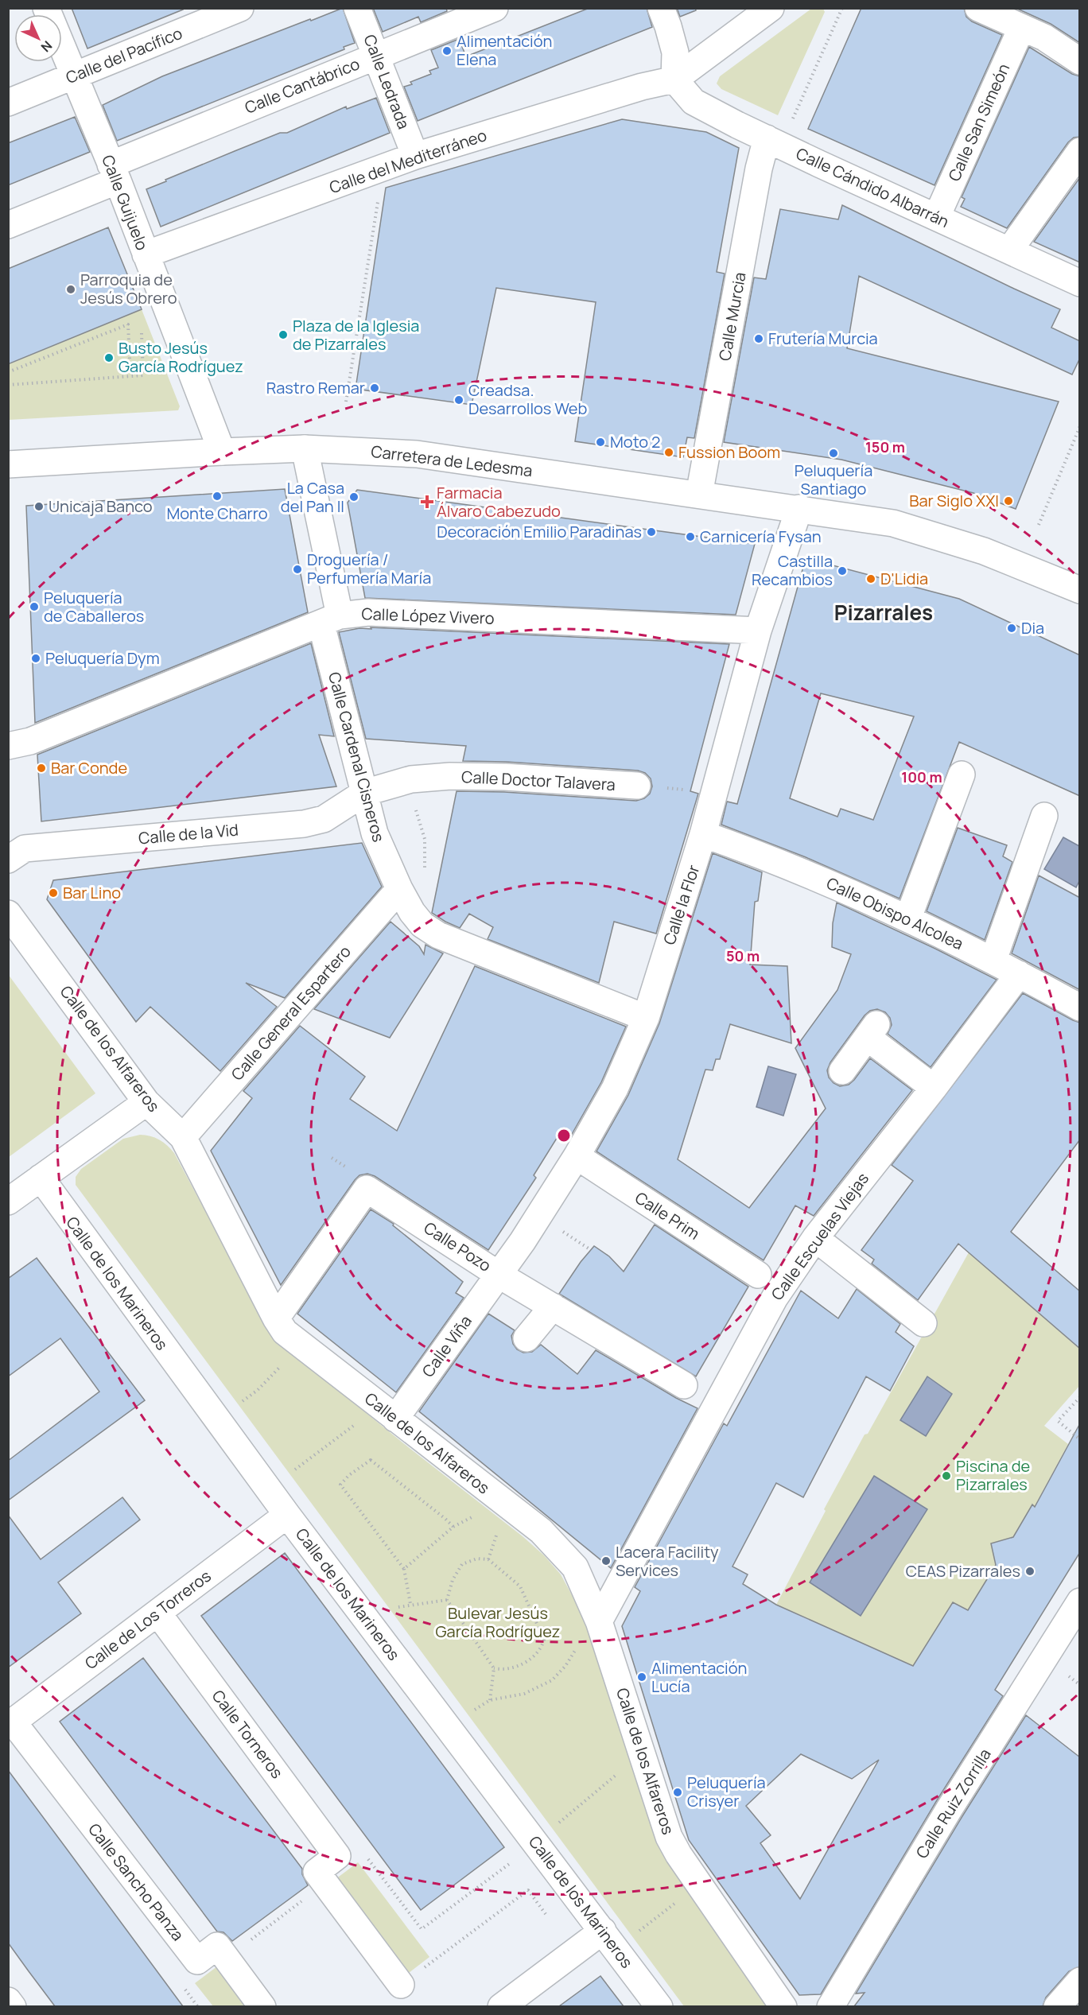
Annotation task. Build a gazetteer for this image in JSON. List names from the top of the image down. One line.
{"streets":{"main road":["Calle del Pacífico","Calle Ledrada","Calle Cantábrico","Calle San Simeón","Calle del Mediterráneo","Calle Cándido Albarrán","Calle Guijuelo","Calle Murcia","Carretera de Ledesma","Calle López Vivero","Calle Cardenal Cisneros","Calle Doctor Talavera","Calle de la Vid","Calle la Flor","Calle Obispo Alcolea","Calle General Espartero","Calle de los Alfareros","Calle Prim","Calle Escuelas Viejas","Calle Pozo","Calle de los Marineros","Calle Viña","Calle de Los Torreros","Calle Torneros","Calle Ruiz Zorrilla","Calle Sancho Panza"]},"crossings":[["Calle del Pacífico","Calle Guijuelo"],["Calle Ledrada","Calle Cantábrico"],["Calle Ledrada","Calle del Mediterráneo"],["Calle Cantábrico","Calle Guijuelo"],["Calle San Simeón","Calle Cándido Albarrán"],["Calle del Mediterráneo","Calle Cándido Albarrán"],["Calle del Mediterráneo","Calle Guijuelo"],["Calle Cándido Albarrán","Calle Murcia"],["Calle Guijuelo","Carretera de Ledesma"],["Calle Murcia","Carretera de Ledesma"],["Carretera de Ledesma","Calle Cardenal Cisneros"],["Carretera de Ledesma","Calle la Flor"],["Calle López Vivero","Calle Cardenal Cisneros"],["Calle López Vivero","Calle la Flor"],["Calle Cardenal Cisneros","Calle Doctor Talavera"],["Calle Cardenal Cisneros","Calle de la Vid"],["Calle Cardenal Cisneros","Calle la Flor"],["Calle Cardenal Cisneros","Calle General Espartero"],["Calle Doctor Talavera","Calle de la Vid"],["Calle Doctor Talavera","Calle la Flor"],["Calle la Flor","Calle Obispo Alcolea"],["Calle la Flor","Calle Prim"],["Calle la Flor","Calle Pozo"],["Calle la Flor","Calle Viña"],["Calle Obispo Alcolea","Calle Escuelas Viejas"],["Calle General Espartero","Calle de los Alfareros"],["Calle de los Alfareros","Calle Escuelas Viejas"],["Calle de los Alfareros","Calle Pozo"],["Calle de los Alfareros","Calle Viña"],["Calle Pozo","Calle Viña"],["Calle de los Marineros","Calle de Los Torreros"],["Calle de Los Torreros","Calle Torneros"],["Calle de Los Torreros","Calle Sancho Panza"]],"districts":["Pizarrales"],"parks":["Bulevar Jesús García Rodríguez"],"places":{"other":["Alimentación Elena","Parroquia de Jesús Obrero","Plaza de la Iglesia de Pizarrales","Frutería Murcia","Busto Jesús García Rodríguez","Rastro Remar","Creadsa. Desarrollos Web","Moto 2","Fussion Boom","Peluquería Santiago","Monte Charro","La Casa del Pan II","Bar Siglo XXI","Unicaja Banco","Decoración Emilio Paradinas","Carnicería Fysan","Droguería / Perfumería María","Castilla Recambios","D'Lidia","Peluquería de Caballeros","Dia","Peluquería Dym","Bar Conde","Bar Lino","Piscina de Pizarrales","Lacera Facility Services","CEAS Pizarrales","Alimentación Lucía","Peluquería Crisyer"],"health":["Farmacia Álvaro Cabezudo"]},"north":"bottom right","rings":["150 m","100 m","50 m"]}
